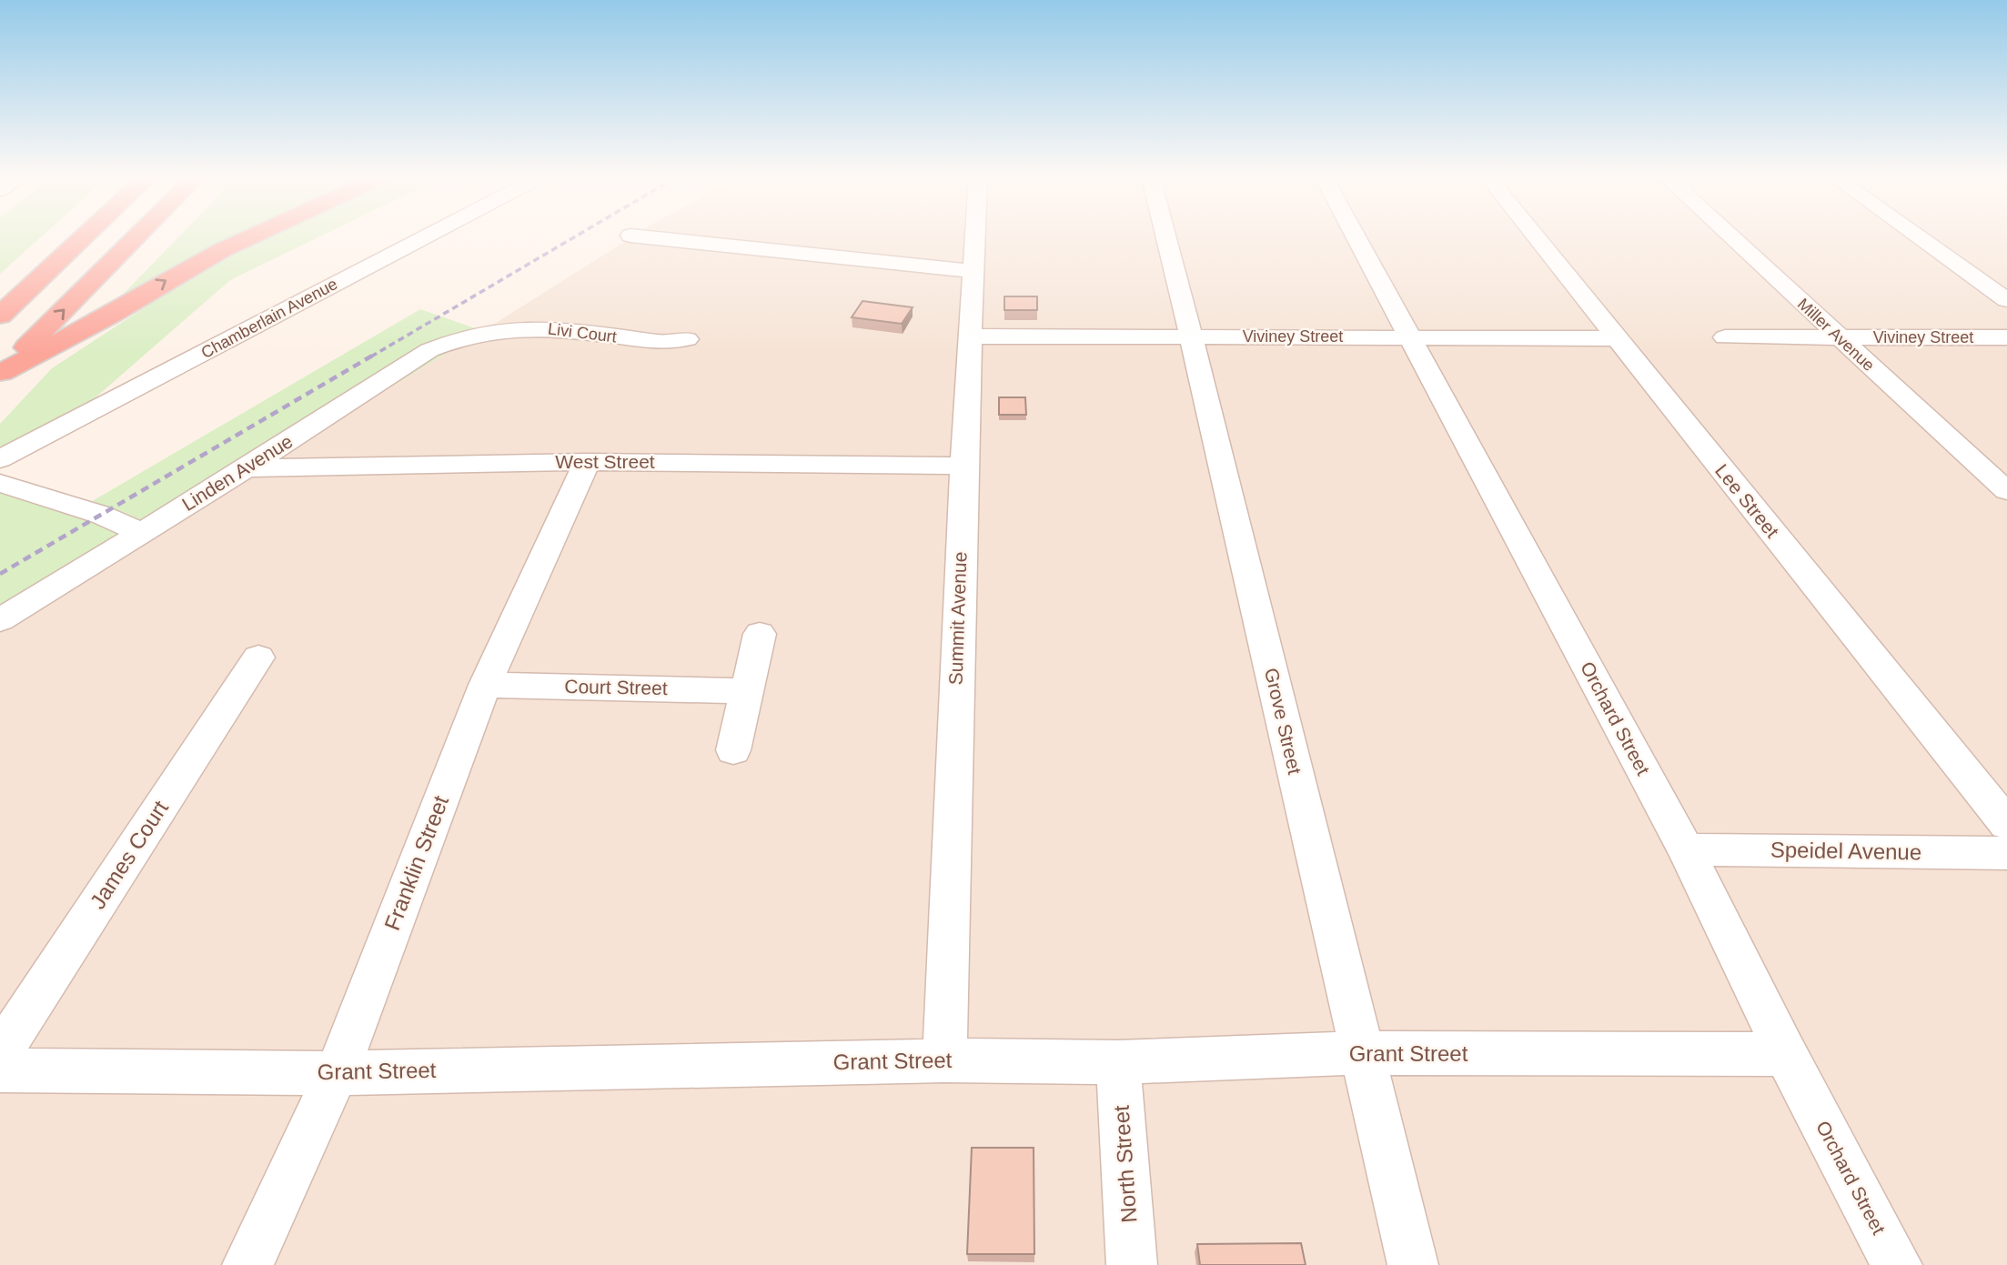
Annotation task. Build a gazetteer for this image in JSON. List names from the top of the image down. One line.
{"streets":{"street":["Chamberlain Avenue","Livi Court","Miller Avenue","Viviney Street","West Street","Linden Avenue","Lee Street","Summit Avenue","Court Street","Orchard Street","Grove Street","Speidel Avenue","James Court","Franklin Street","Grant Street","North Street"]},"crossings":[["Livi Court","Linden Avenue"],["Miller Avenue","Viviney Street"],["Viviney Street","Lee Street"],["Viviney Street","Summit Avenue"],["Viviney Street","Orchard Street"],["Viviney Street","Grove Street"],["West Street","Linden Avenue"],["West Street","Summit Avenue"],["West Street","Franklin Street"],["Summit Avenue","Grant Street"],["Court Street","Franklin Street"],["Orchard Street","Speidel Avenue"],["Orchard Street","Grant Street"],["Grove Street","Grant Street"],["Franklin Street","Grant Street"],["Grant Street","North Street"]]}
